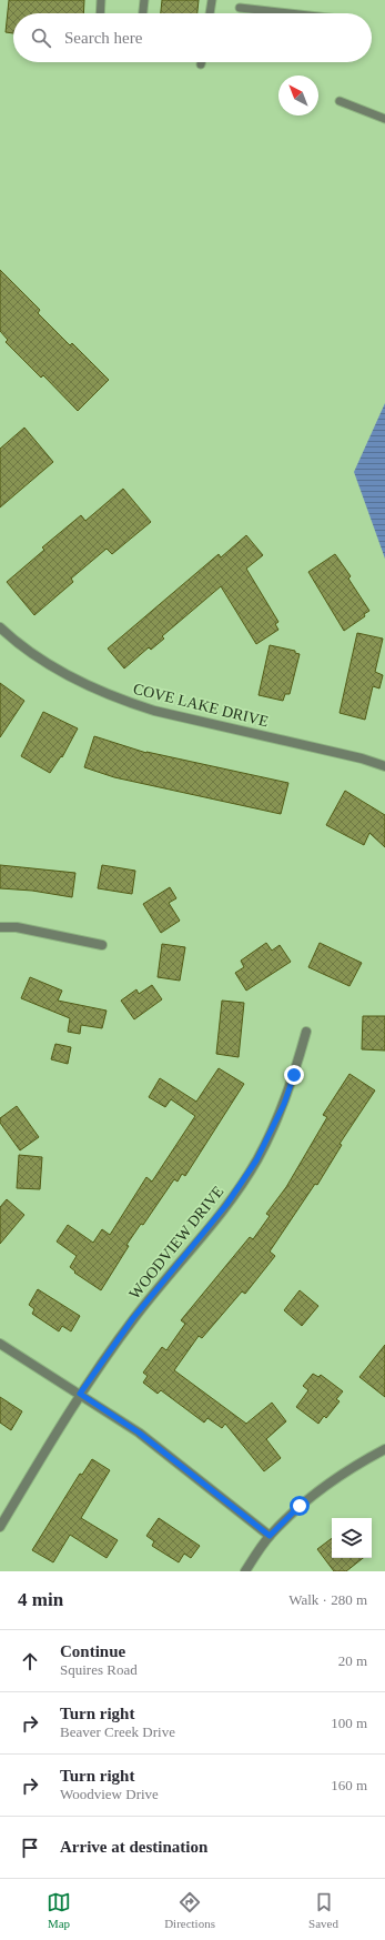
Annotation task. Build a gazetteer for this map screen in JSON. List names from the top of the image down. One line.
{"streets":{"street":["COVE LAKE DRIVE","WOODVIEW DRIVE"]},"north":"top left","page":{"search":"Search here","heading":["4 min","Walk · 280 m"],"list":[["Continue","Squires Road","20 m"],["Turn right","Beaver Creek Drive","100 m"],["Turn right","Woodview Drive","160 m"],"Arrive at destination"],"nav":["Map","Directions","Saved"]}}
